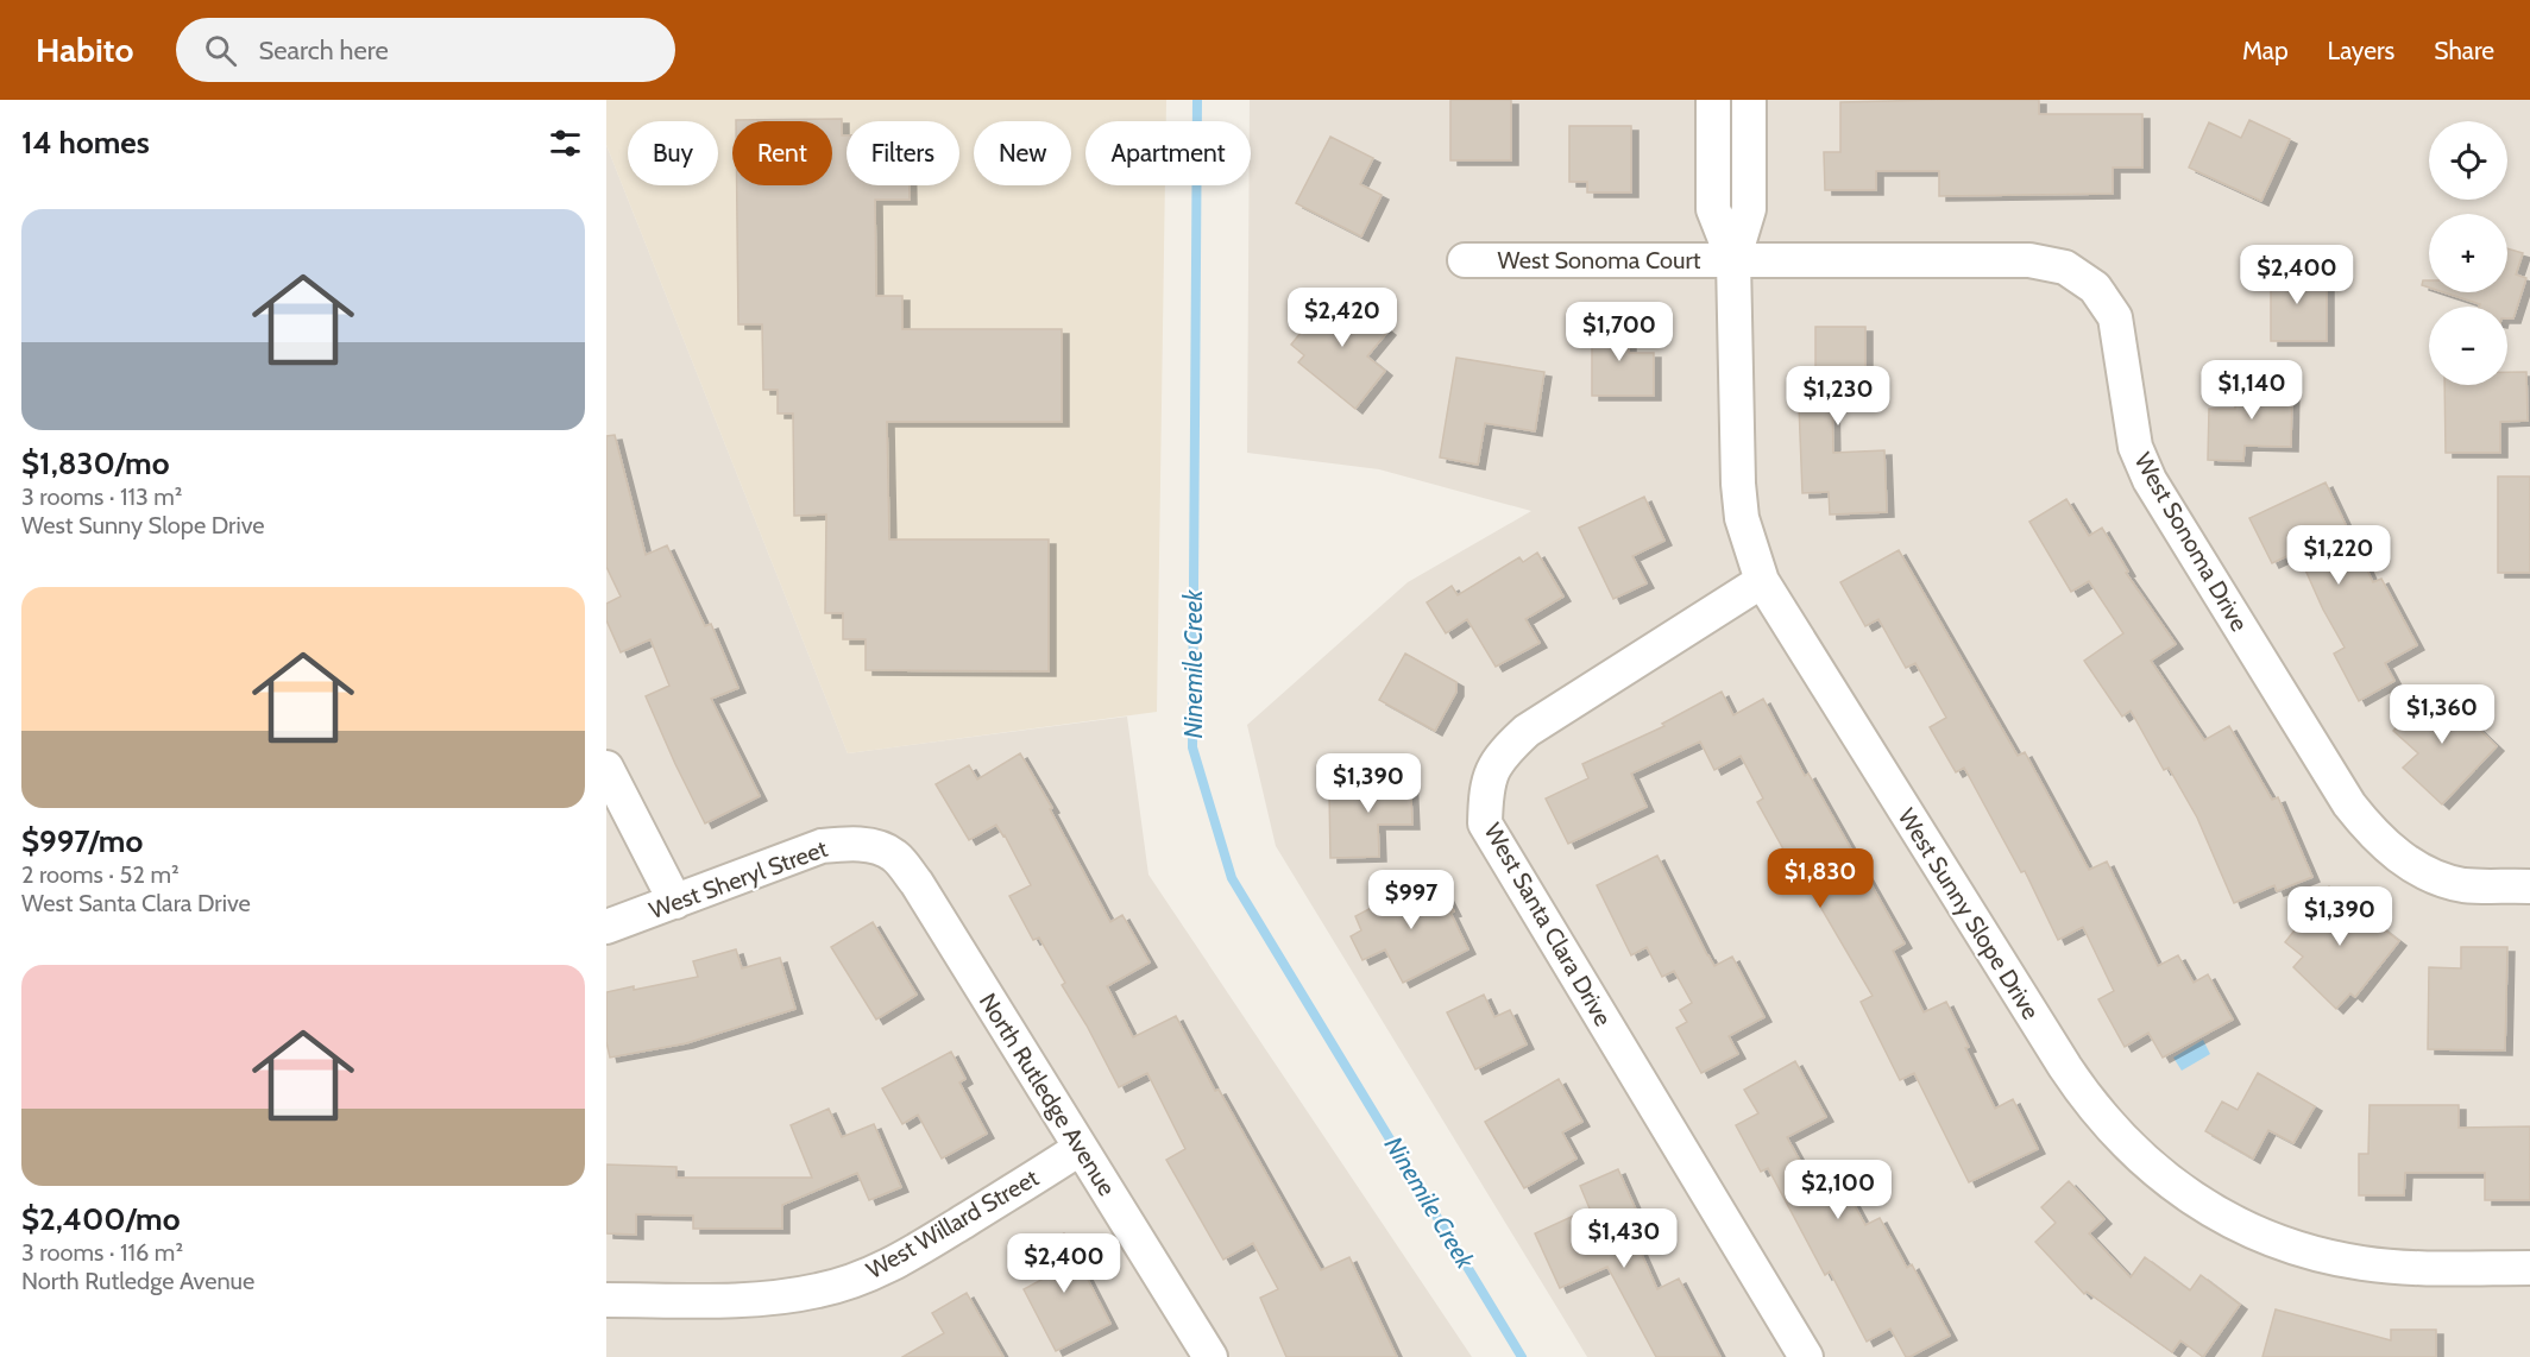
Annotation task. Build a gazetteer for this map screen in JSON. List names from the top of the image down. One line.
{"streets":{"street":["West Sonoma Court","West Sonoma Drive","West Sheryl Street","West Sunny Slope Drive","West Santa Clara Drive","North Rutledge Avenue","West Willard Street"]},"crossings":[["West Sonoma Court","West Sonoma Drive"],["West Sonoma Court","West Sunny Slope Drive"],["West Sonoma Drive","West Sunny Slope Drive"],["West Sheryl Street","North Rutledge Avenue"],["West Sunny Slope Drive","West Santa Clara Drive"],["North Rutledge Avenue","West Willard Street"]],"water":["Ninemile Creek"],"page":{"header":"Habito","search":"Search here","nav":["Map","Layers","Share"],"heading":"14 homes","map_buttons":["+","−"],"chip":["Buy","Rent","Filters","New","Apartment"],"list":[{"name":"$1,830/mo","note":"3 rooms · 113 m² · West Sunny Slope Drive"},{"name":"$997/mo","note":"2 rooms · 52 m² · West Santa Clara Drive"},{"name":"$2,400/mo","note":"3 rooms · 116 m² · North Rutledge Avenue"}],"price":["$2,400","$2,420","$1,700","$1,140","$1,230","$1,220","$1,360","$1,390","$1,830","$997","$1,390","$2,100","$1,430","$2,400"]}}
